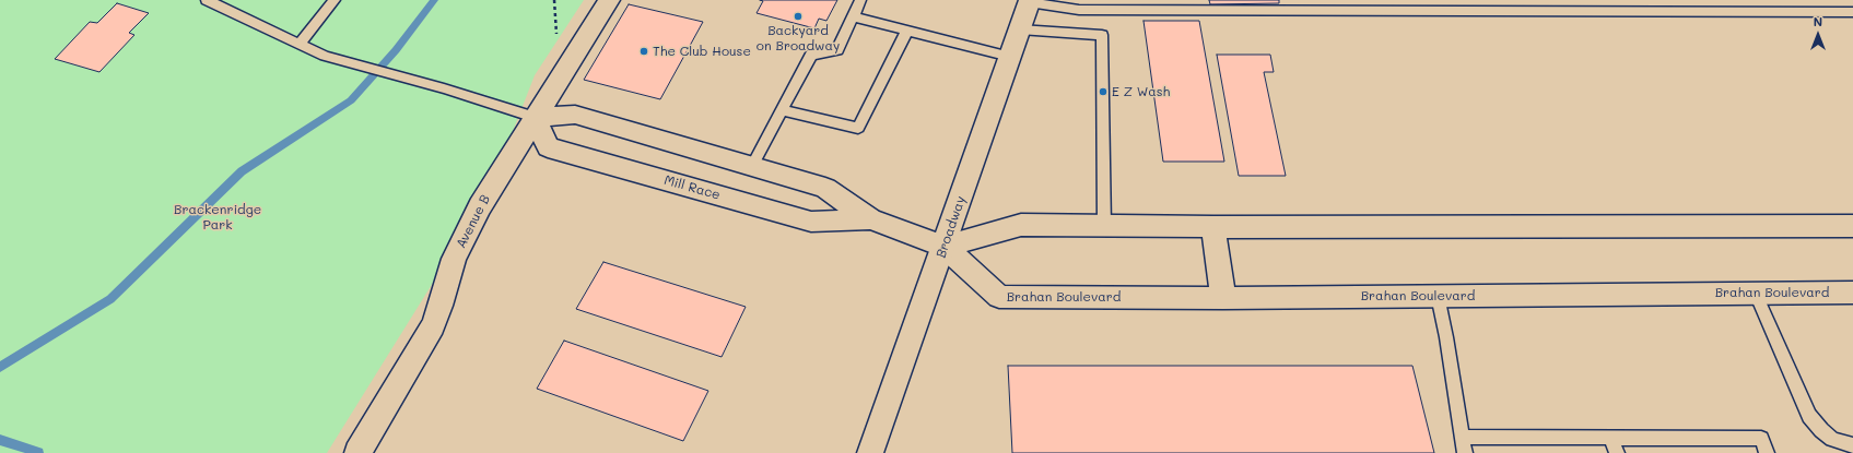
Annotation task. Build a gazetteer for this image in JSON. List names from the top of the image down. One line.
{"streets":{"street":["Mill Race","Avenue B","Broadway","Brahan Boulevard"]},"crossings":[["Mill Race","Avenue B"],["Mill Race","Broadway"],["Mill Race","Brahan Boulevard"],["Broadway","Brahan Boulevard"]],"parks":["Brackenridge Park"],"places":["Backyard on Broadway","The Club House","E Z Wash"],"north":"top"}
